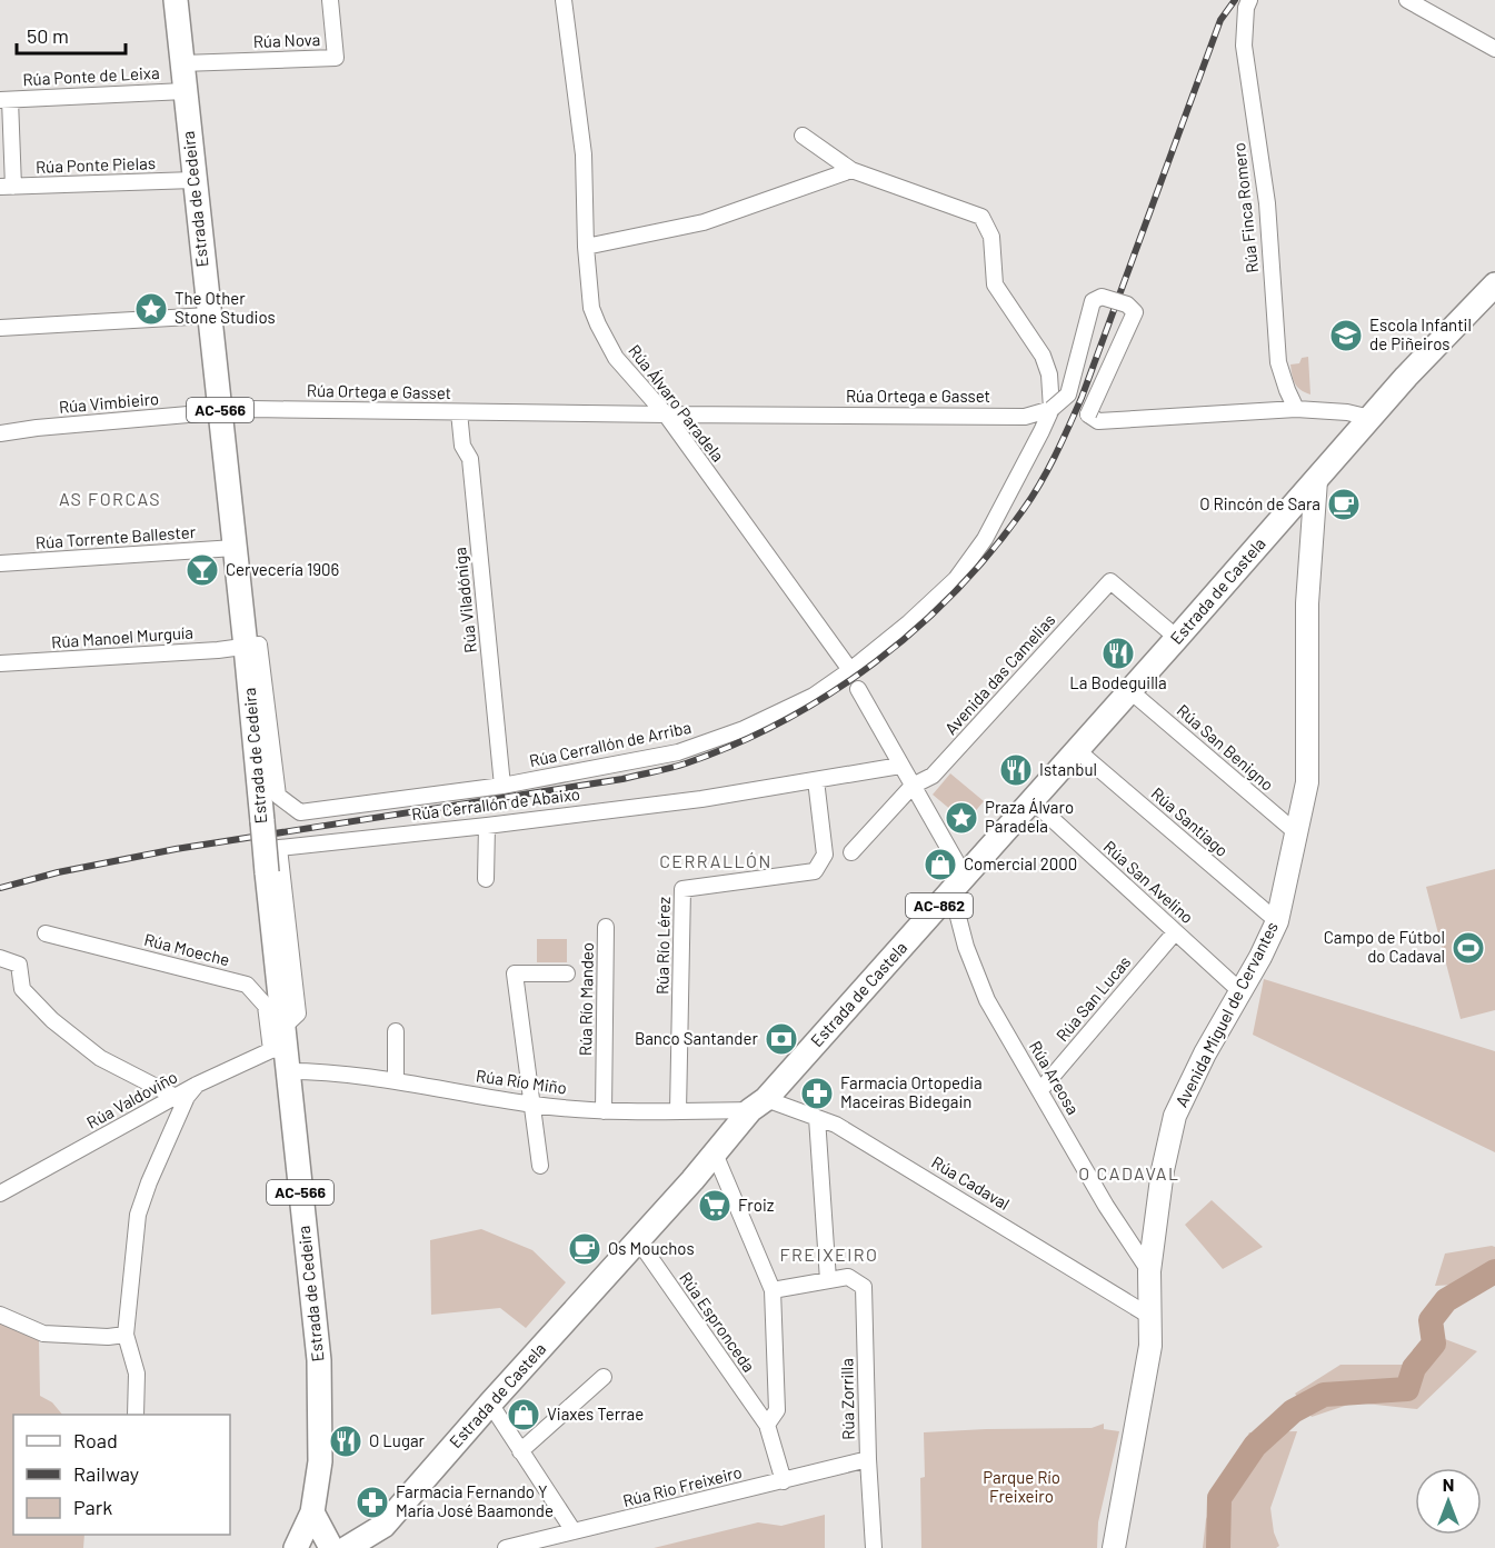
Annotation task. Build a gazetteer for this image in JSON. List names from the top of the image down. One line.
{"streets":{"main road":["Estrada de Cedeira","AC-566","Estrada de Castela","AC-862"],"street":["Rúa Nova","Rúa Ponte de Leixa","Rúa Ponte Pielas","Rúa Finca Romero","Rúa Ortega e Gasset","Rúa Vimbieiro","Rúa Álvaro Paradela","Rúa Torrente Ballester","Rúa Viladóniga","Rúa Manoel Murguía","Avenida das Camelias","Rúa Cerrallón de Arriba","Rúa San Benigno","Rúa Cerrallón de Abaixo","Rúa Santiago","Rúa San Avelino","Rúa Río Lérez","Rúa Moeche","Rúa Río Mandeo","Rúa San Lucas","Avenida Miguel de Cervantes","Rúa Areosa","Rúa Río Miño","Rúa Valdoviño","Rúa Cadaval","Rúa Espronceda","Rúa Zorrilla","Rúa Rio Freixeiro"]},"crossings":[["Rúa Nova","Estrada de Cedeira"],["Rúa Ponte de Leixa","Estrada de Cedeira"],["Rúa Ponte Pielas","Estrada de Cedeira"],["Estrada de Cedeira","Rúa Ortega e Gasset"],["Estrada de Cedeira","Rúa Vimbieiro"],["Estrada de Cedeira","AC-566"],["Estrada de Cedeira","Rúa Torrente Ballester"],["Estrada de Cedeira","Rúa Manoel Murguía"],["Estrada de Cedeira","Rúa Cerrallón de Arriba"],["Estrada de Cedeira","Rúa Cerrallón de Abaixo"],["Estrada de Cedeira","Rúa Moeche"],["Estrada de Cedeira","Rúa Río Miño"],["Estrada de Cedeira","Rúa Valdoviño"],["Rúa Ortega e Gasset","Rúa Vimbieiro"],["Rúa Ortega e Gasset","Rúa Álvaro Paradela"],["Rúa Ortega e Gasset","Rúa Viladóniga"],["Rúa Ortega e Gasset","Rúa Cerrallón de Arriba"],["Rúa Álvaro Paradela","Rúa Cerrallón de Arriba"],["Estrada de Castela","Avenida das Camelias"],["Estrada de Castela","Rúa San Benigno"],["Estrada de Castela","Rúa Santiago"],["Estrada de Castela","Rúa San Avelino"],["Estrada de Castela","AC-862"],["Estrada de Castela","Avenida Miguel de Cervantes"],["Estrada de Castela","Rúa Areosa"],["Estrada de Castela","Rúa Río Miño"],["Estrada de Castela","Rúa Cadaval"],["Estrada de Castela","Rúa Espronceda"],["Rúa Viladóniga","Rúa Cerrallón de Arriba"],["Rúa Manoel Murguía","Rúa Cerrallón de Arriba"],["Rúa San Benigno","Avenida Miguel de Cervantes"],["Rúa Cerrallón de Abaixo","Rúa Río Lérez"],["Rúa Cerrallón de Abaixo","Rúa Moeche"],["Rúa Cerrallón de Abaixo","Rúa Río Miño"],["Rúa Cerrallón de Abaixo","Rúa Valdoviño"],["Rúa Santiago","Avenida Miguel de Cervantes"],["Rúa San Avelino","Rúa San Lucas"],["Rúa San Avelino","Avenida Miguel de Cervantes"],["Rúa Río Lérez","Rúa Río Miño"],["Rúa Moeche","Rúa Río Miño"],["Rúa Moeche","Rúa Valdoviño"],["Rúa Río Mandeo","Rúa Río Miño"],["Rúa San Lucas","Rúa Areosa"],["Avenida Miguel de Cervantes","Rúa Areosa"],["Avenida Miguel de Cervantes","Rúa Cadaval"],["Rúa Río Miño","Rúa Valdoviño"],["Rúa Río Miño","Rúa Cadaval"],["Rúa Espronceda","Rúa Rio Freixeiro"],["Rúa Zorrilla","Rúa Rio Freixeiro"]],"districts":["AS FORCAS","CERRALLÓN","O CADAVAL","FREIXEIRO"],"parks":["Parque Río Freixeiro"],"places":{"place":["The Other Stone Studios","Praza Álvaro Paradela"],"school or university":["Escola Infantil de Piñeiros"],"cafe":["O Rincón de Sara","Os Mouchos"],"bar":["Cervecería 1906"],"restaurant":["La Bodeguilla","Istanbul","O Lugar"],"shop":["Comercial 2000","Viaxes Terrae"],"sports":["Campo de Fútbol do Cadaval"],"bank":["Banco Santander"],"pharmacy":["Farmacia Ortopedia Maceiras Bidegain","Farmacia Fernando Y María José Baamonde"],"supermarket":["Froiz"]},"legend":["Road","Railway","Park"],"scale_bar":"50 m","north":"top"}
